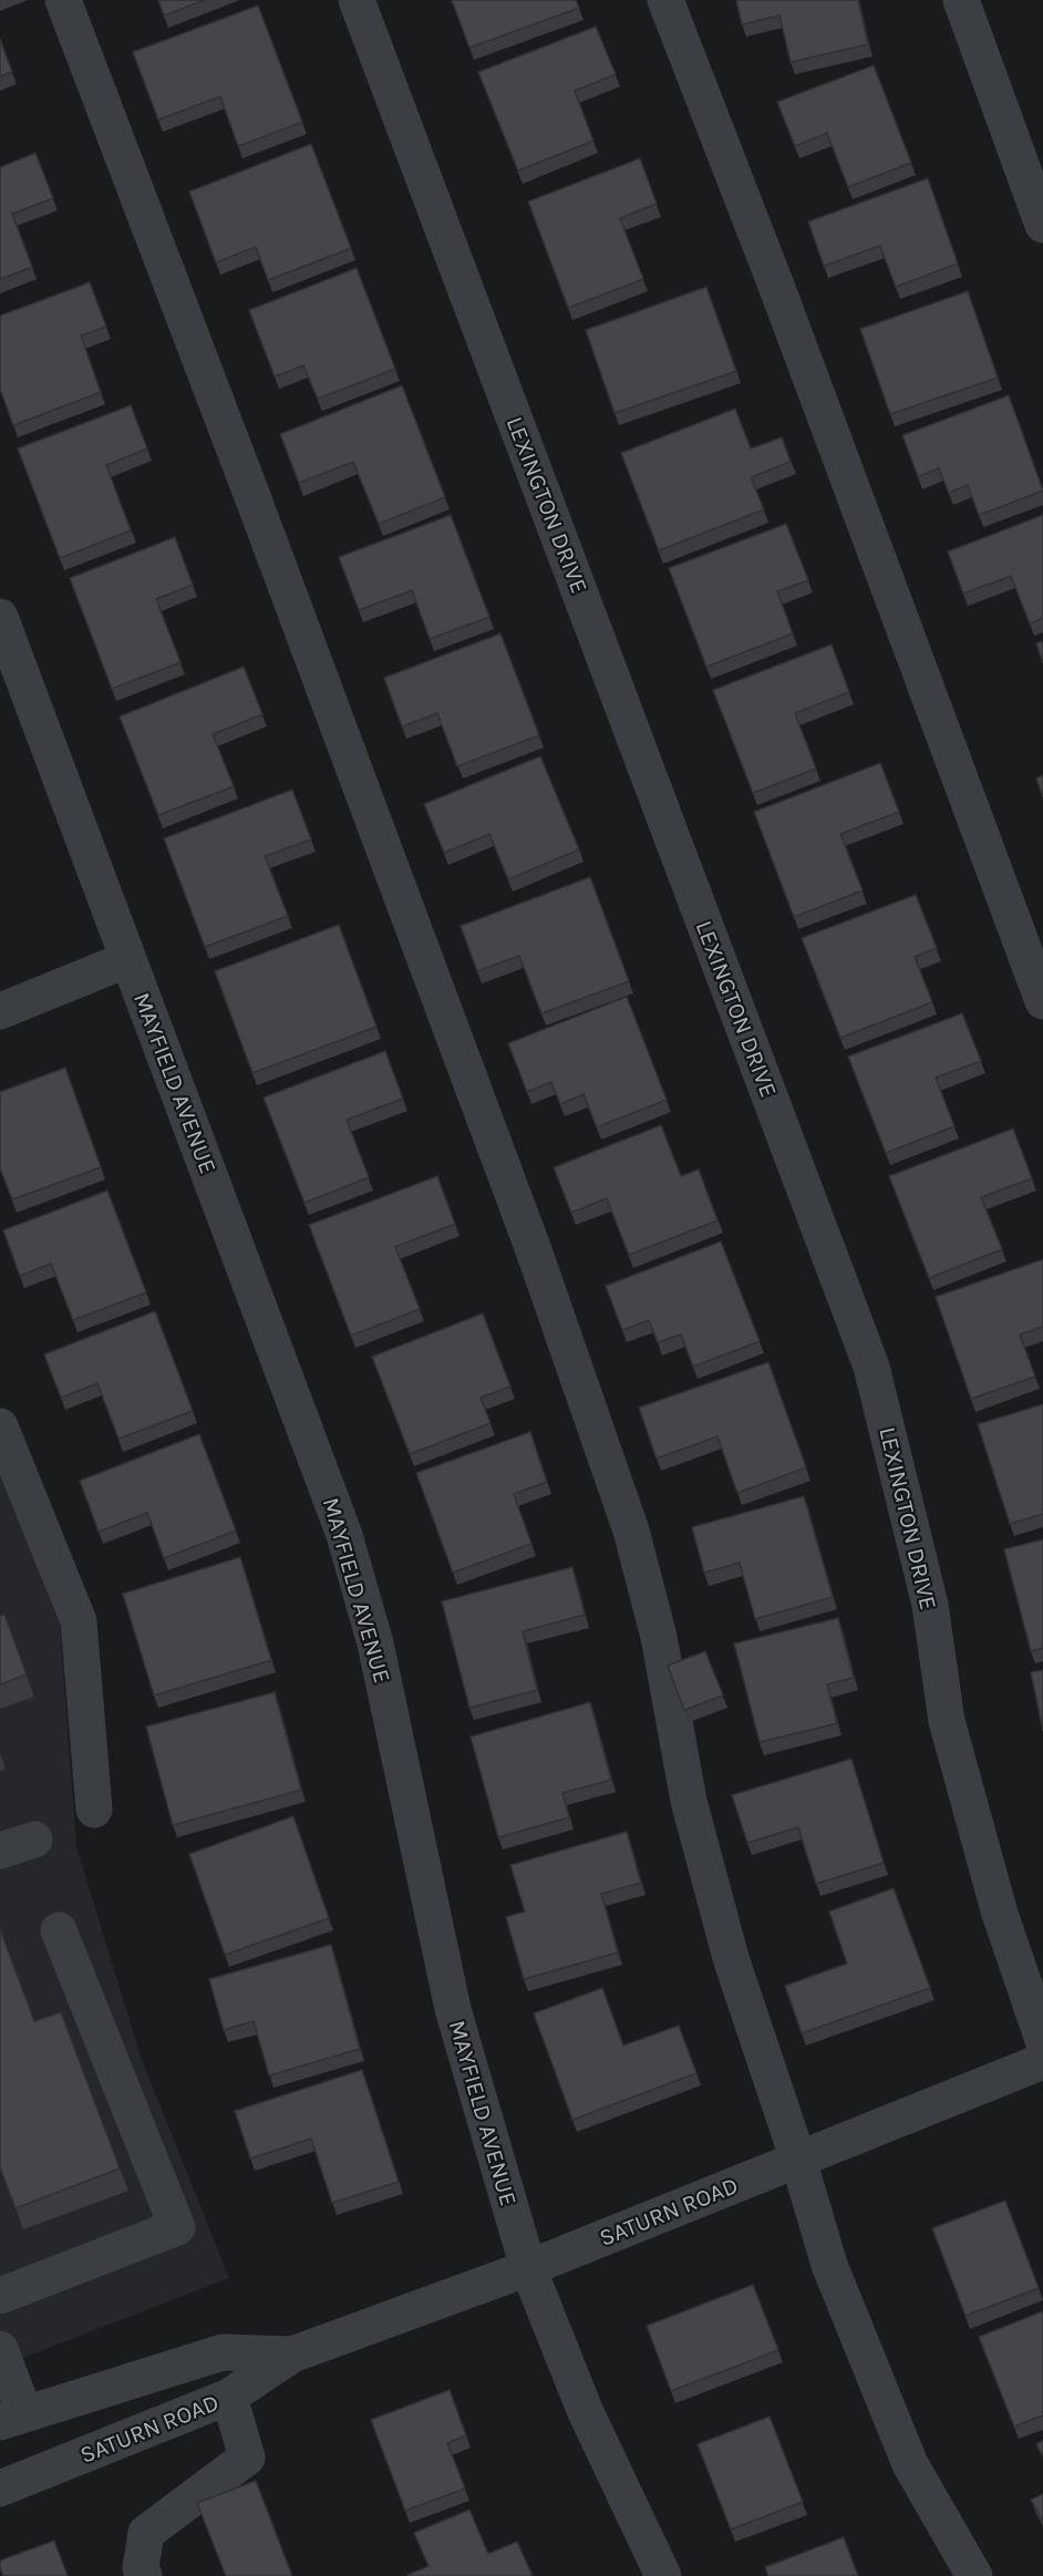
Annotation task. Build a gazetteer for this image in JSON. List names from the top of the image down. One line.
{"streets":{"street":["LEXINGTON DRIVE","MAYFIELD AVENUE","SATURN ROAD"]},"crossings":[["MAYFIELD AVENUE","SATURN ROAD"]]}
